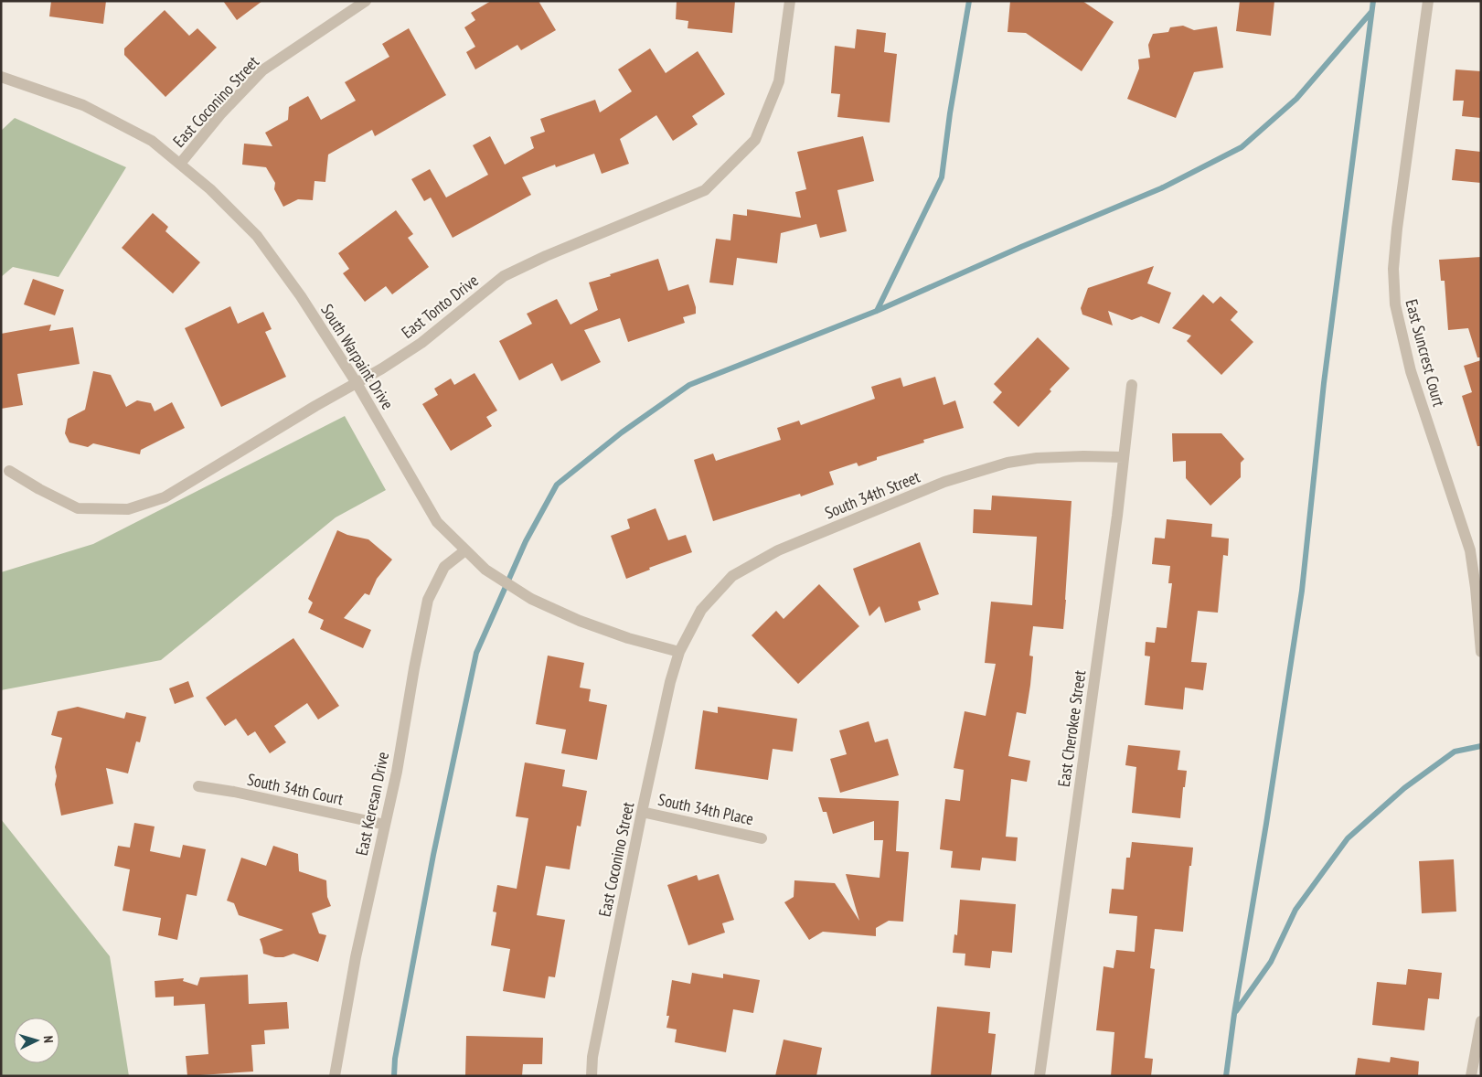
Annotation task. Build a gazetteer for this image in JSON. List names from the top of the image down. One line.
{"streets":{"street":["East Coconino Street","East Tonto Drive","East Suncrest Court","South Warpaint Drive","South 34th Street","East Cherokee Street","South 34th Court","East Keresan Drive","South 34th Place"]},"crossings":[["East Coconino Street","South Warpaint Drive"],["East Coconino Street","South 34th Street"],["East Coconino Street","South 34th Place"],["East Tonto Drive","South Warpaint Drive"],["South Warpaint Drive","South 34th Street"],["South Warpaint Drive","East Keresan Drive"],["South 34th Street","East Cherokee Street"],["South 34th Court","East Keresan Drive"]],"north":"right"}
